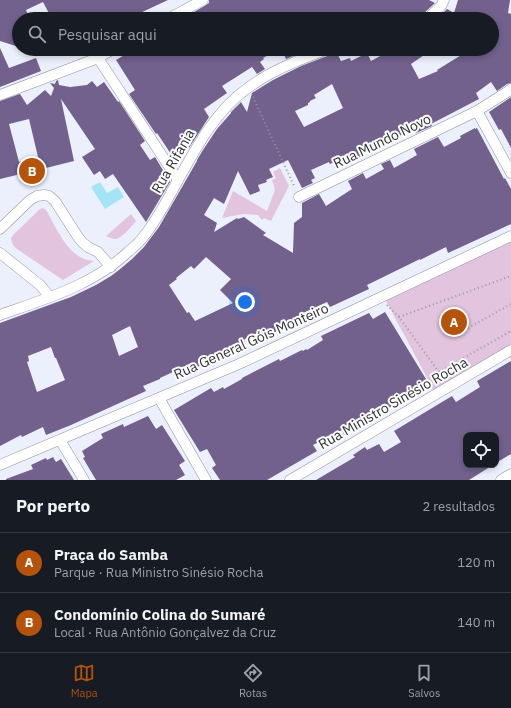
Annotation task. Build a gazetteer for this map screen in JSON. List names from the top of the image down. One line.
{"streets":{"street":["Rua Mundo Novo","Rua Rifania","Rua General Góis Monteiro","Rua Ministro Sinésio Rocha"]},"page":{"search":"Pesquisar aqui","pins":["B","A"],"heading":["Por perto","2 resultados"],"list":[{"mark":"A","name":"Praça do Samba","note":"Parque · Rua Ministro Sinésio Rocha","value":"120 m"},{"mark":"B","name":"Condomínio Colina do Sumaré","note":"Local · Rua Antônio Gonçalvez da Cruz","value":"140 m"}],"nav":["Mapa","Rotas","Salvos"]}}
